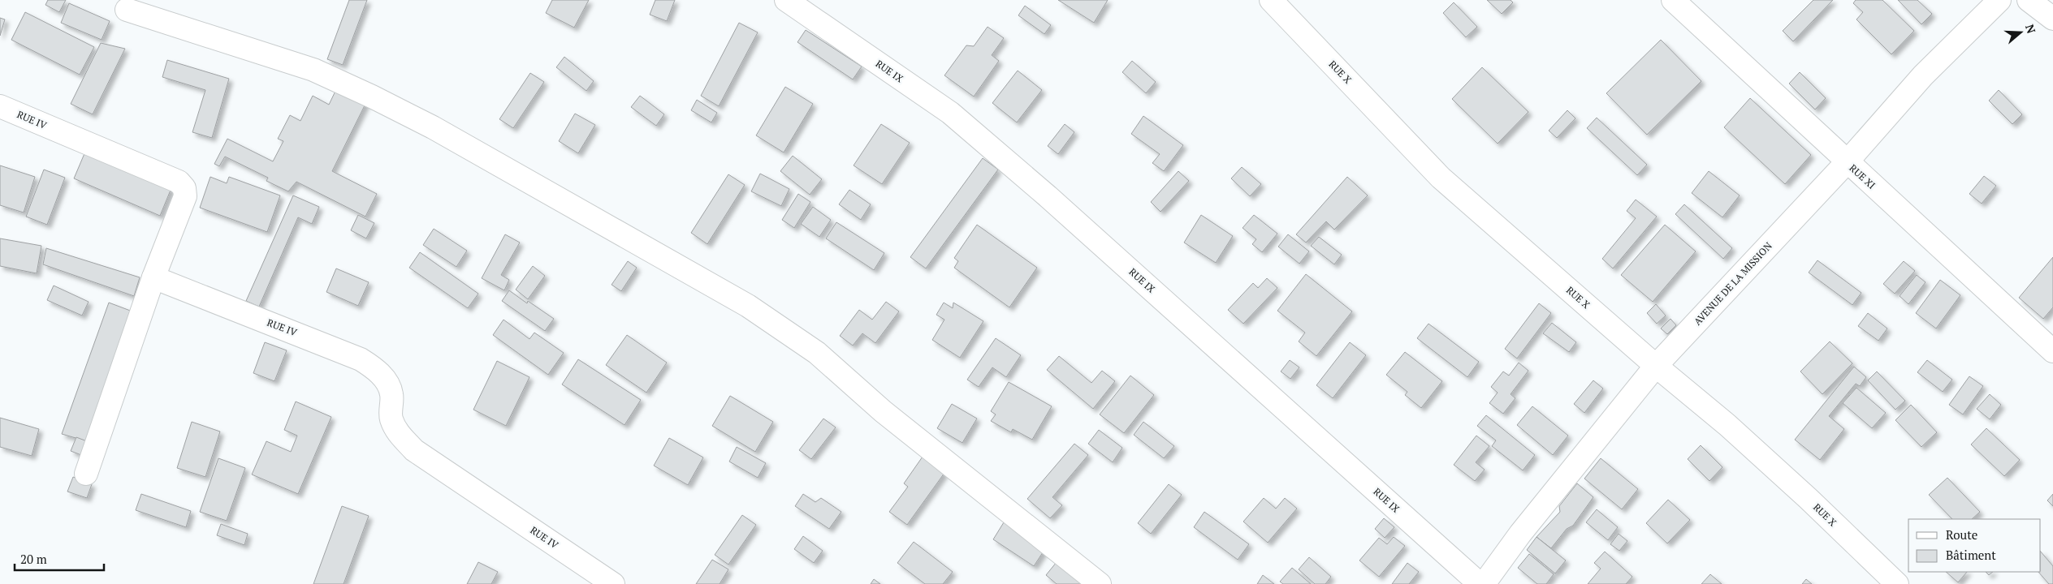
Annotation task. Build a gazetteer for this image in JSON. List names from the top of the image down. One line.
{"streets":{"street":["RUE IX","RUE X","RUE IV","RUE XI","AVENUE DE LA MISSION"]},"crossings":[["RUE X","AVENUE DE LA MISSION"],["RUE XI","AVENUE DE LA MISSION"]],"legend":["Route","Bâtiment"],"scale_bar":"20 m","north":"right"}
